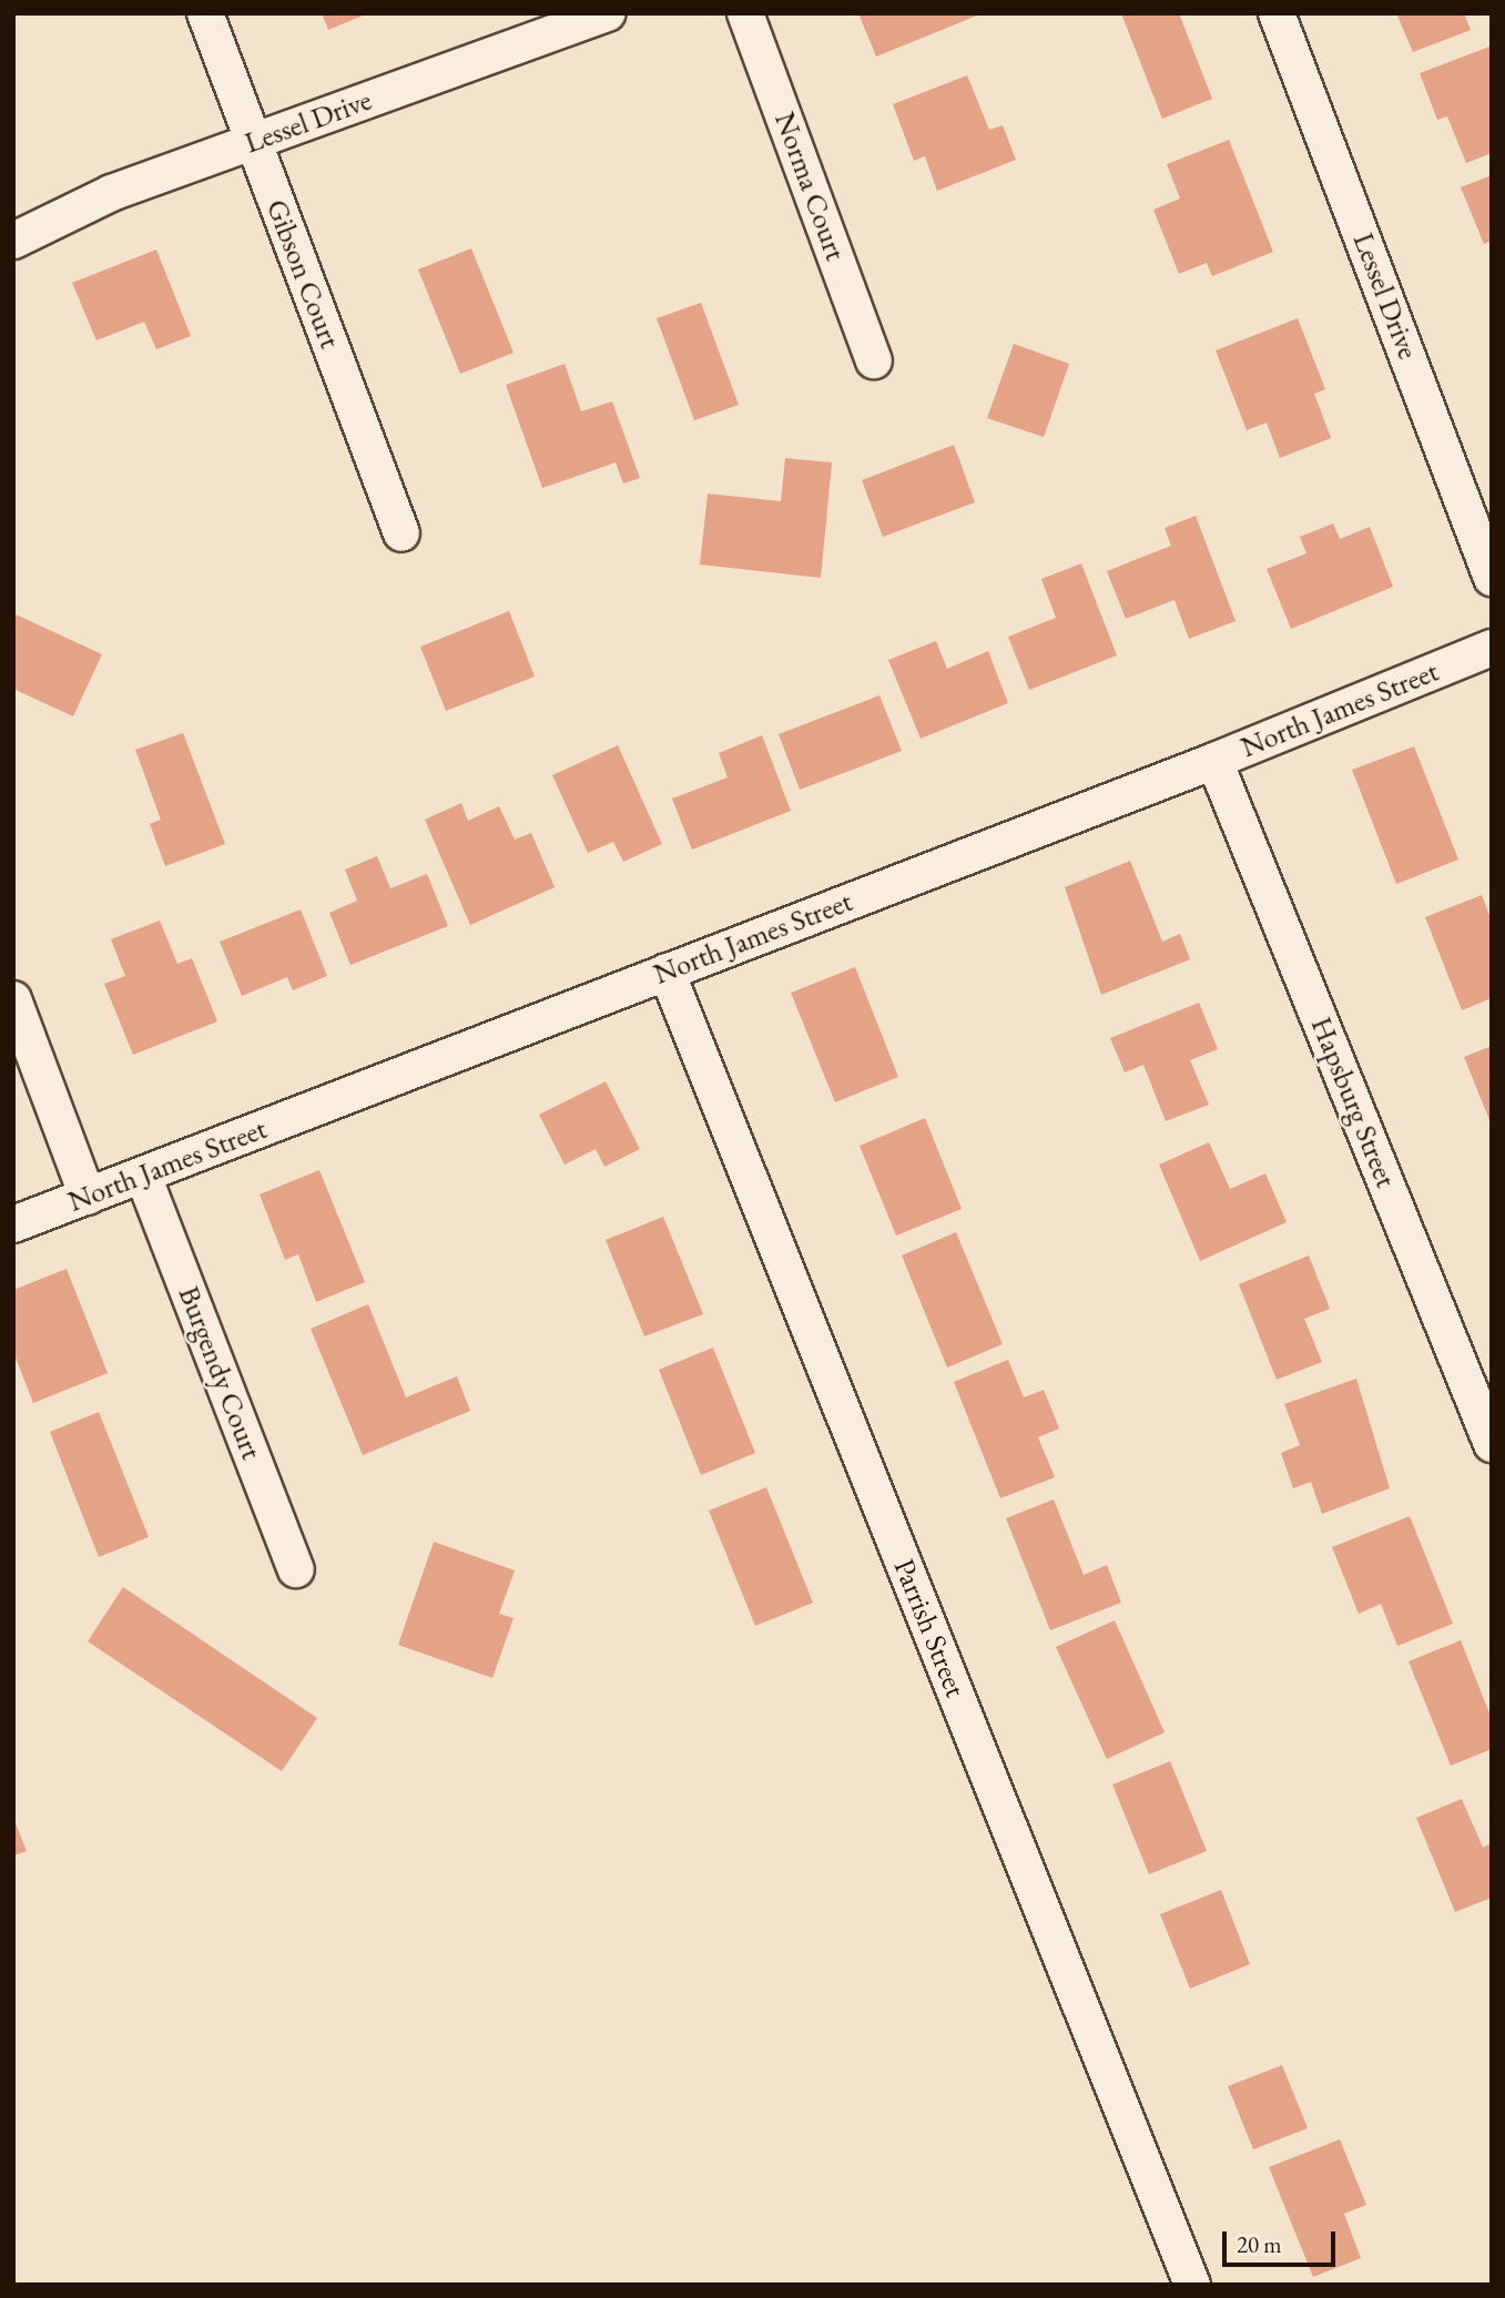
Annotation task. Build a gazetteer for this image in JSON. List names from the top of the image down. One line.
{"streets":{"street":["Lessel Drive","Norma Court","Gibson Court","North James Street","Hapsburg Street","Burgendy Court","Parrish Street"]},"crossings":[["Lessel Drive","Gibson Court"],["North James Street","Hapsburg Street"],["North James Street","Burgendy Court"],["North James Street","Parrish Street"]],"scale_bar":"20 m"}
